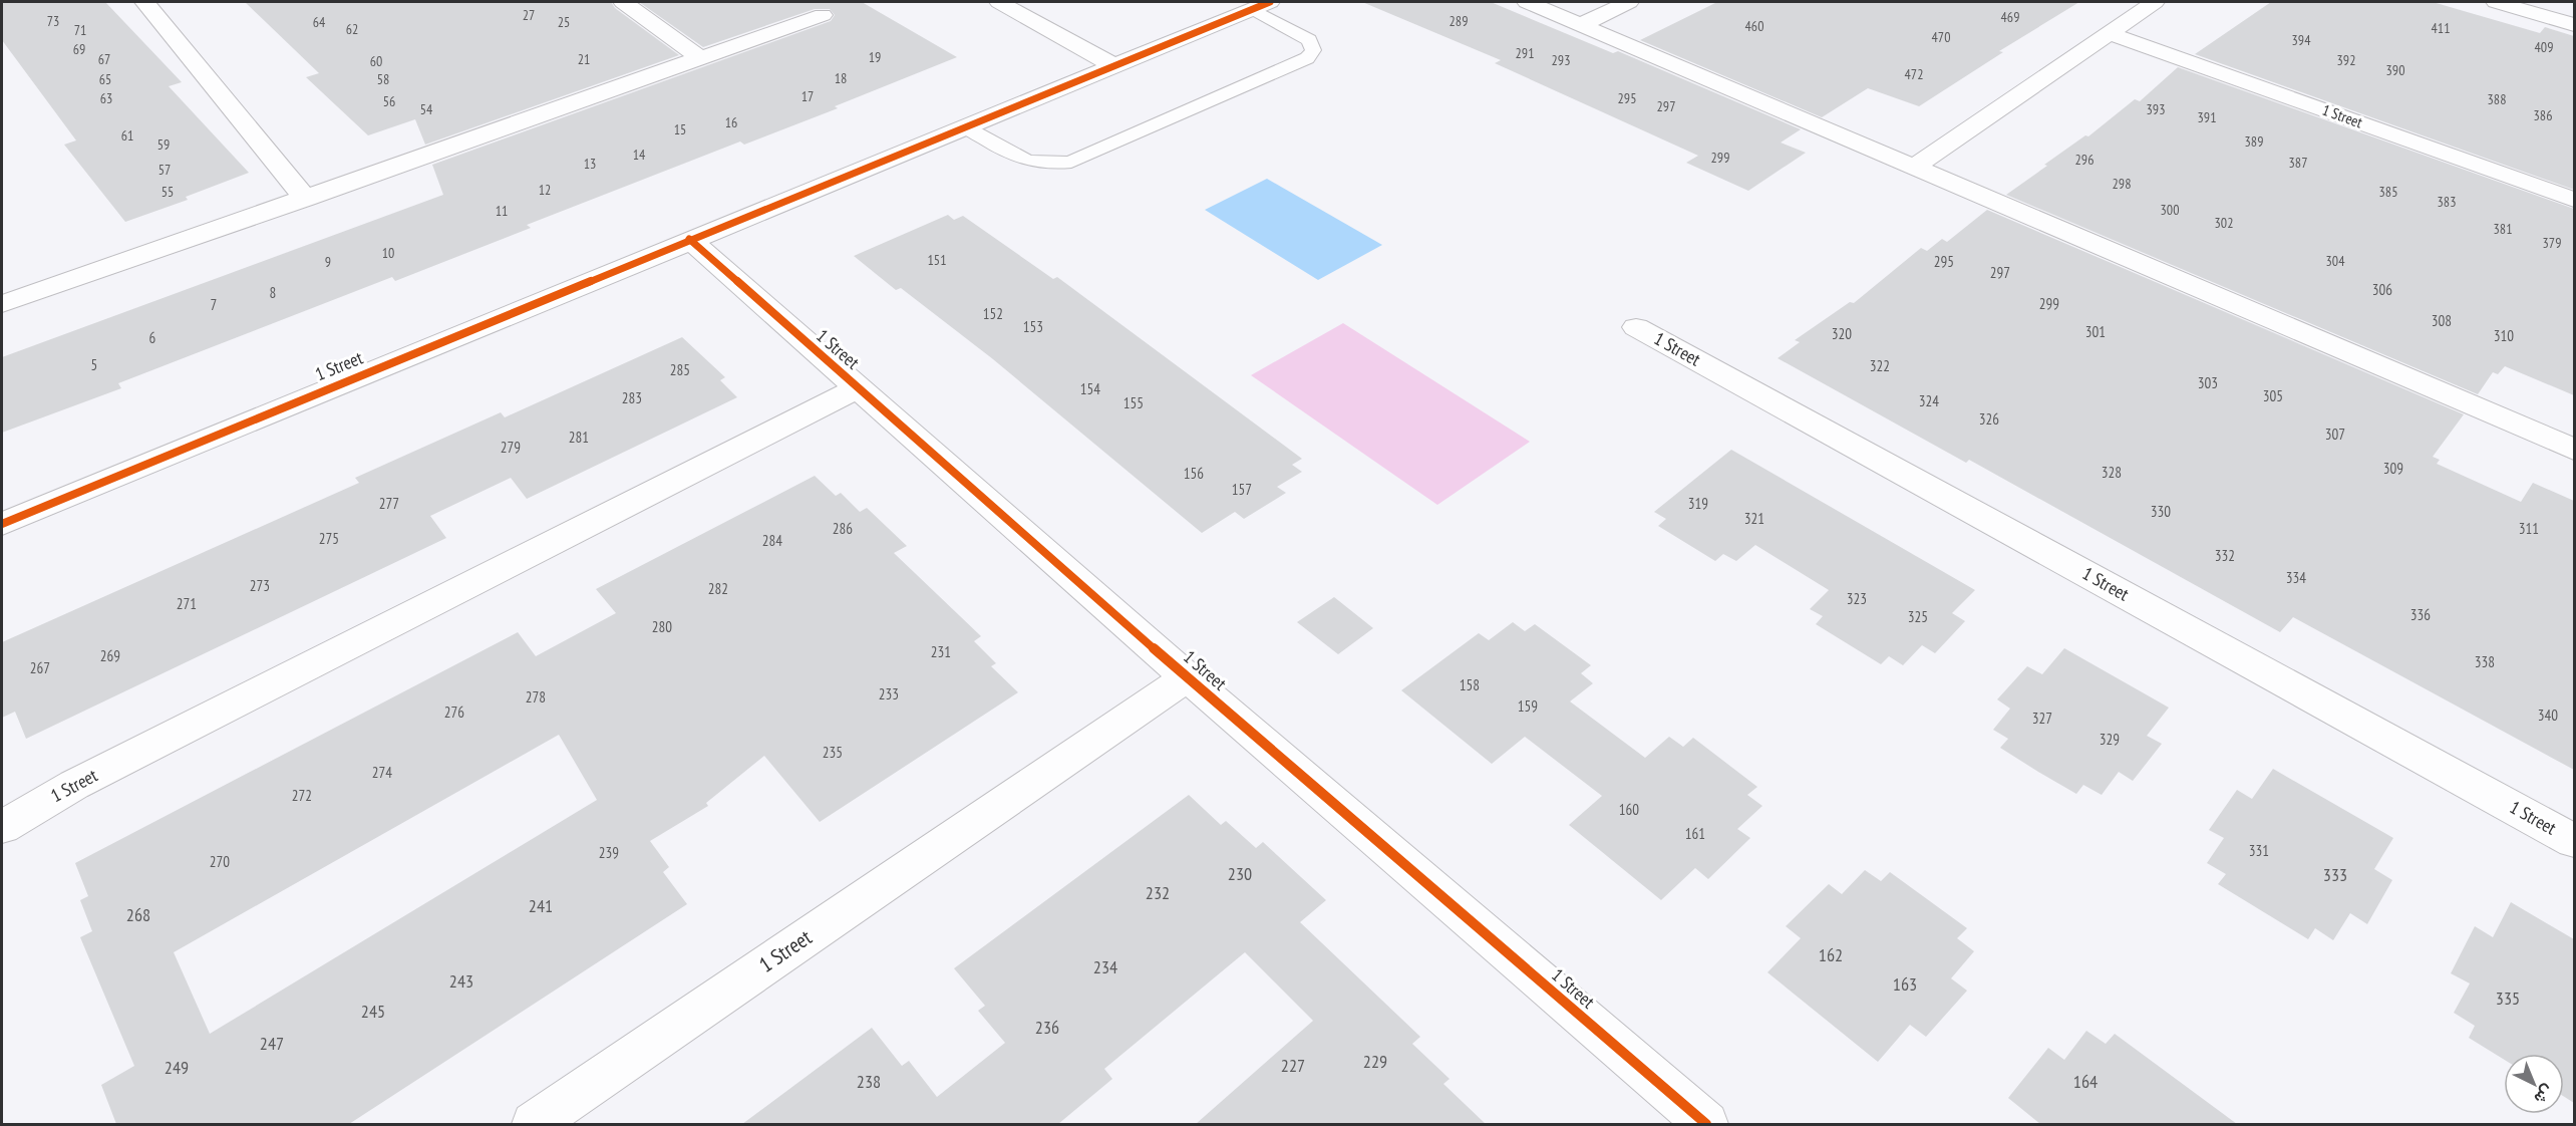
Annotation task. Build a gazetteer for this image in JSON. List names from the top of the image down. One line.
{"streets":{"street":["1 Street"]},"house_numbers":["27","469","73","289","64","25","460","411","62","71","470","394","409","69","291","19","67","21","293","392","60","390","472","18","65","58","17","63","295","388","56","297","54","393","386","391","16","15","61","389","59","14","299","296","387","13","57","298","12","55","385","383","300","11","302","381","379","10","151","304","9","295","297","306","8","299","7","152","308","153","301","320","310","6","5","322","285","303","154","305","283","324","155","326","307","281","279","309","328","156","157","277","319","330","321","286","311","275","284","332","334","273","282","323","271","336","325","280","231","269","338","267","158","233","278","159","276","340","327","329","235","274","272","160","161","331","239","270","230","333","232","241","268","162","234","243","163","335","245","236","247","229","227","249","238","164"],"north":"bottom right"}
